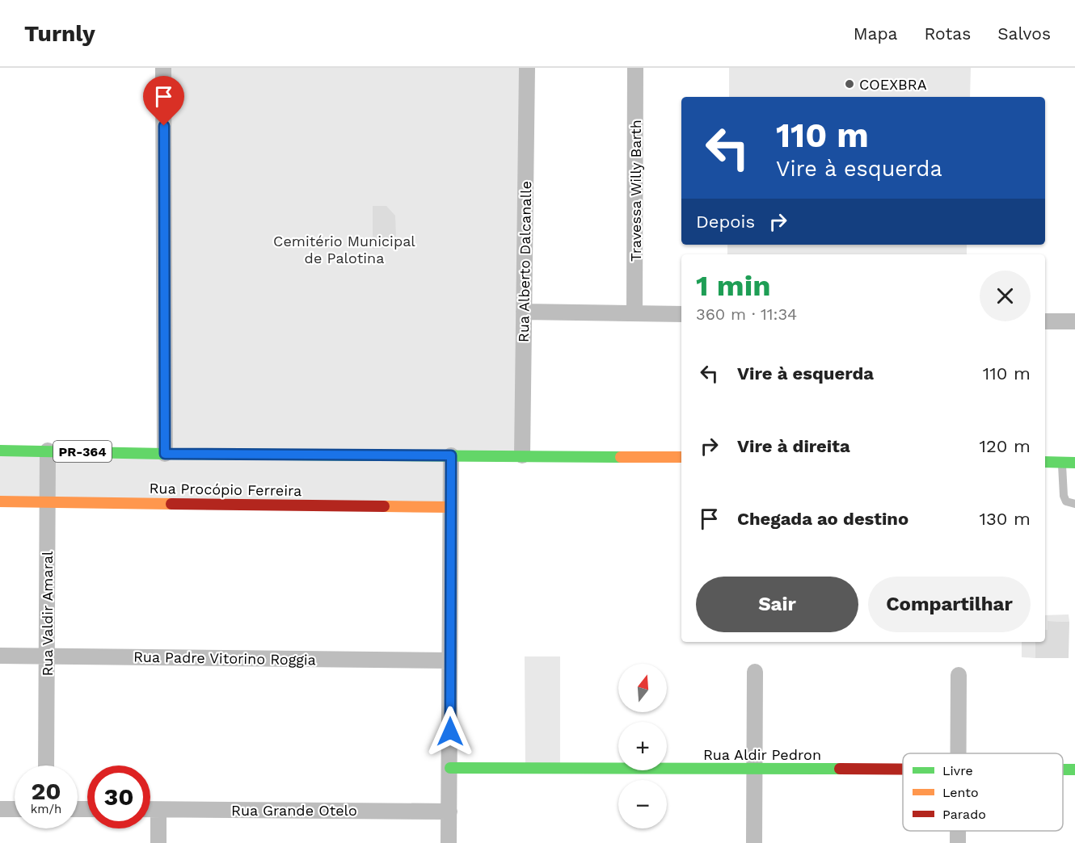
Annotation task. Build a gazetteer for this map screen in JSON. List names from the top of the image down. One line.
{"streets":{"street":["Travessa Willy Barth","Rua Alberto Dalcanalle","PR-364","Rua Procópio Ferreira","Rua Valdir Amaral","Rua Padre Vitorino Roggia","Rua Aldir Pedron","Rua Grande Otelo"]},"crossings":[["Rua Alberto Dalcanalle","PR-364"],["PR-364","Rua Valdir Amaral"],["Rua Procópio Ferreira","Rua Valdir Amaral"],["Rua Valdir Amaral","Rua Padre Vitorino Roggia"]],"parks":["Cemitério Municipal de Palotina"],"places":["COEXBRA"],"legend":["Livre","Lento","Parado"],"north":"top","page":{"header":"Turnly","nav":["Mapa","Rotas","Salvos"],"turn":["110 m","Vire à esquerda"],"then":"Depois","heading":["1 min","360 m · 11:34"],"list":[{"name":"Vire à esquerda","value":"110 m"},{"name":"Vire à direita","value":"120 m"},{"name":"Chegada ao destino","value":"130 m"}],"buttons":["Sair","Compartilhar"],"map_buttons":["+","−"],"speed":"20 km/h","limit":"30"}}
